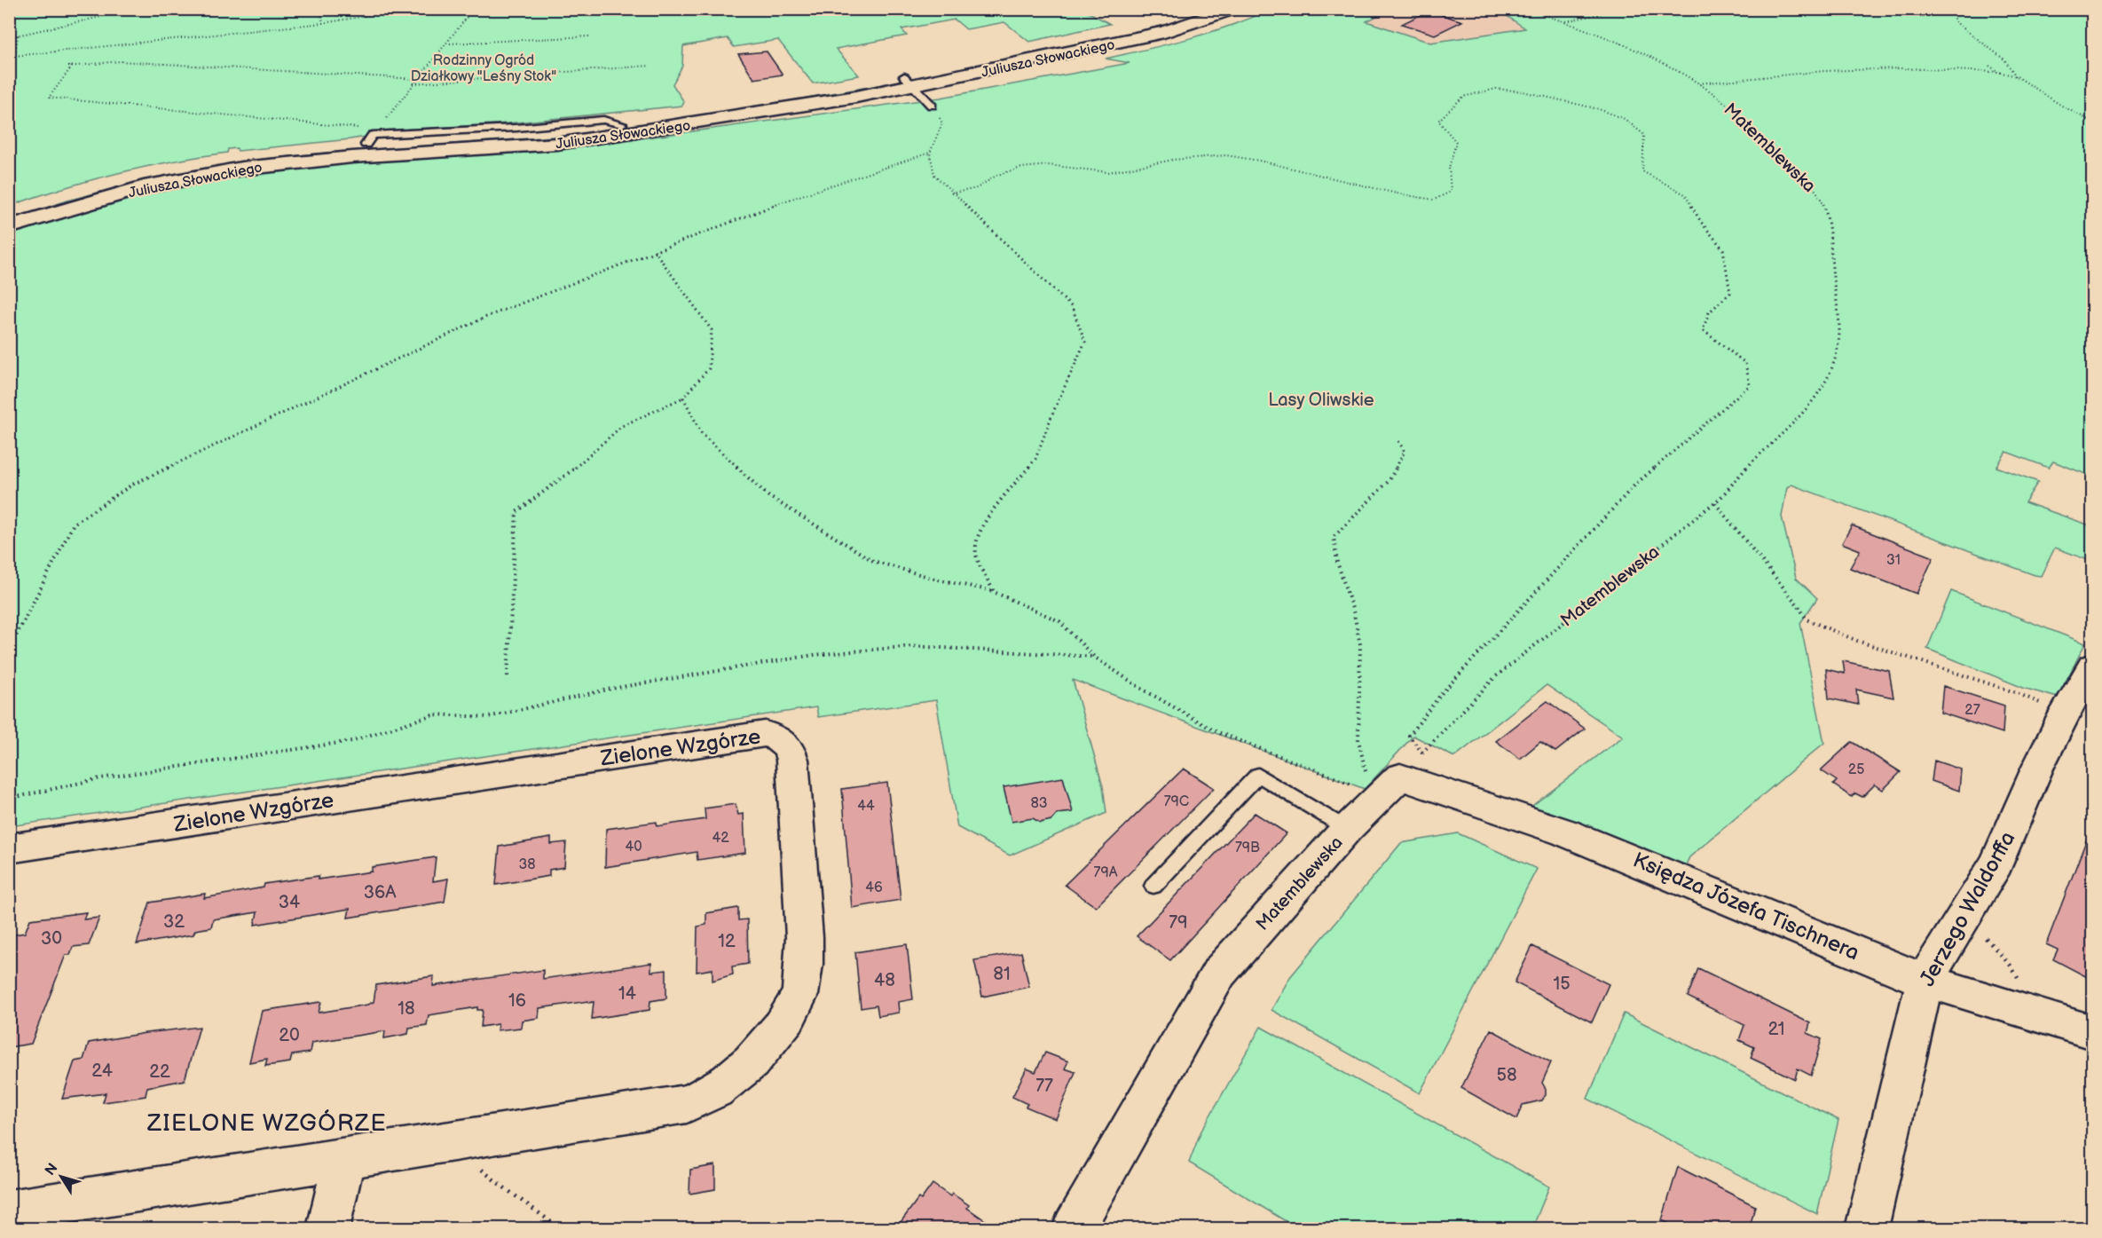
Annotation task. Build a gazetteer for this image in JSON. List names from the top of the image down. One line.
{"streets":{"main road":["Juliusza Słowackiego","Matemblewska","Zielone Wzgórze","Księdza Józefa Tischnera","Jerzego Waldorffa"]},"crossings":[["Matemblewska","Księdza Józefa Tischnera"],["Księdza Józefa Tischnera","Jerzego Waldorffa"]],"districts":["ZIELONE WZGÓRZE"],"parks":["Rodzinny Ogród Działkowy \"Leśny Stok\"","Lasy Oliwskie"],"house_numbers":["31","27","25","79C","83","44","42","40","79B","38","79A","46","36A","34","32","79","30","12","81","48","15","14","16","18","21","20","24","22","58","77"],"north":"top left"}
